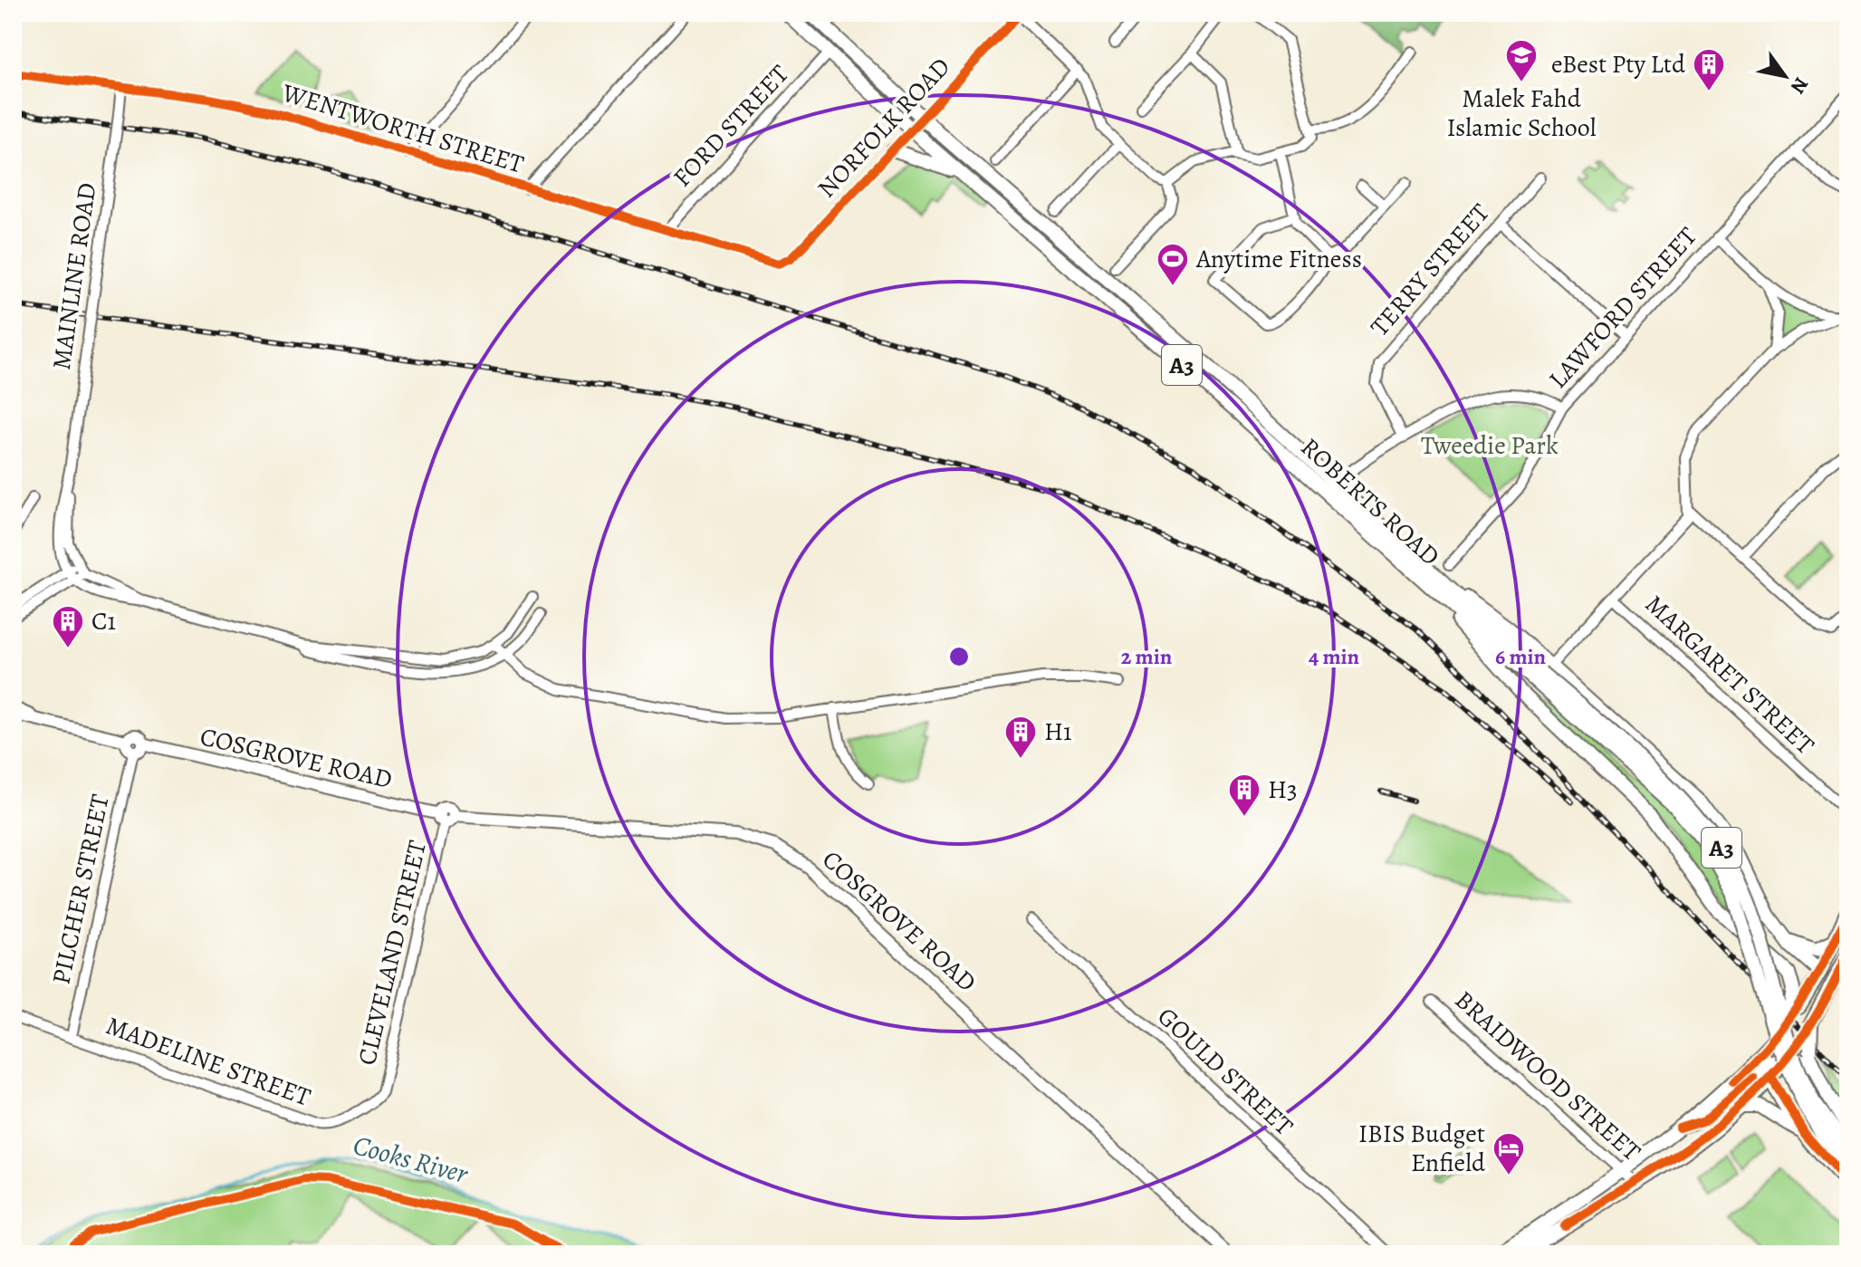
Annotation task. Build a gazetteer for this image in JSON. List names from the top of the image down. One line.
{"streets":{"highway":["A3","ROBERTS ROAD"],"main road":["COSGROVE ROAD"],"street":["FORD STREET","NORFOLK ROAD","WENTWORTH STREET","TERRY STREET","MAINLINE ROAD","LAWFORD STREET","MARGARET STREET","PILCHER STREET","CLEVELAND STREET","MADELINE STREET","GOULD STREET","BRAIDWOOD STREET"]},"crossings":[["FORD STREET","WENTWORTH STREET"],["FORD STREET","ROBERTS ROAD"],["NORFOLK ROAD","WENTWORTH STREET"],["NORFOLK ROAD","ROBERTS ROAD"],["WENTWORTH STREET","MAINLINE ROAD"],["A3","ROBERTS ROAD"],["COSGROVE ROAD","PILCHER STREET"],["COSGROVE ROAD","CLEVELAND STREET"],["PILCHER STREET","MADELINE STREET"],["CLEVELAND STREET","MADELINE STREET"]],"water":["Cooks River"],"parks":["Tweedie Park"],"places":{"school or university":["Malek Fahd Islamic School"],"building":["eBest Pty Ltd","C1","H1","H3"],"sports":["Anytime Fitness"],"hotel":["IBIS Budget Enfield"]},"north":"bottom right","rings":["2 min","4 min","6 min"]}
